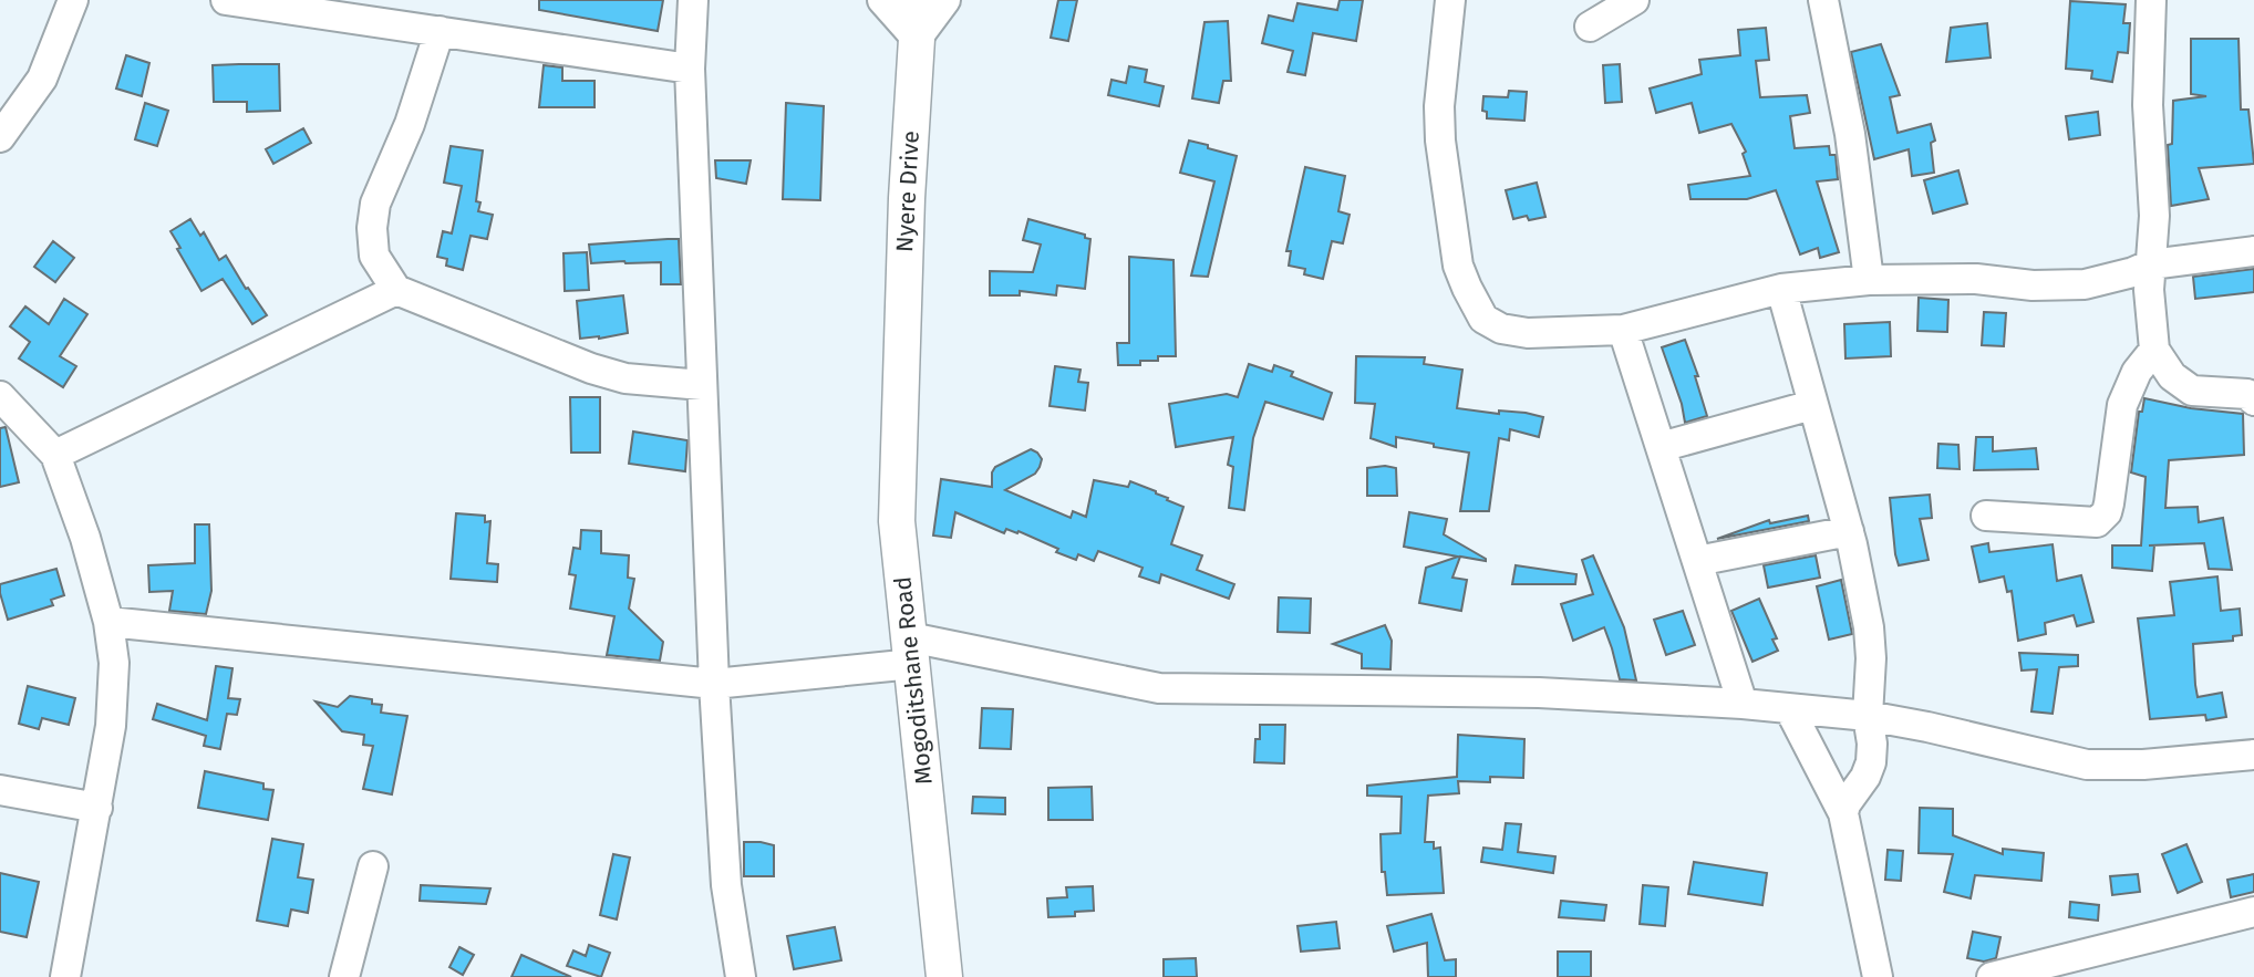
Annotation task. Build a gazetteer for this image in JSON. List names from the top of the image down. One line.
{"streets":{"main road":["Nyere Drive","Mogoditshane Road"]},"crossings":[["Nyere Drive","Mogoditshane Road"]]}
